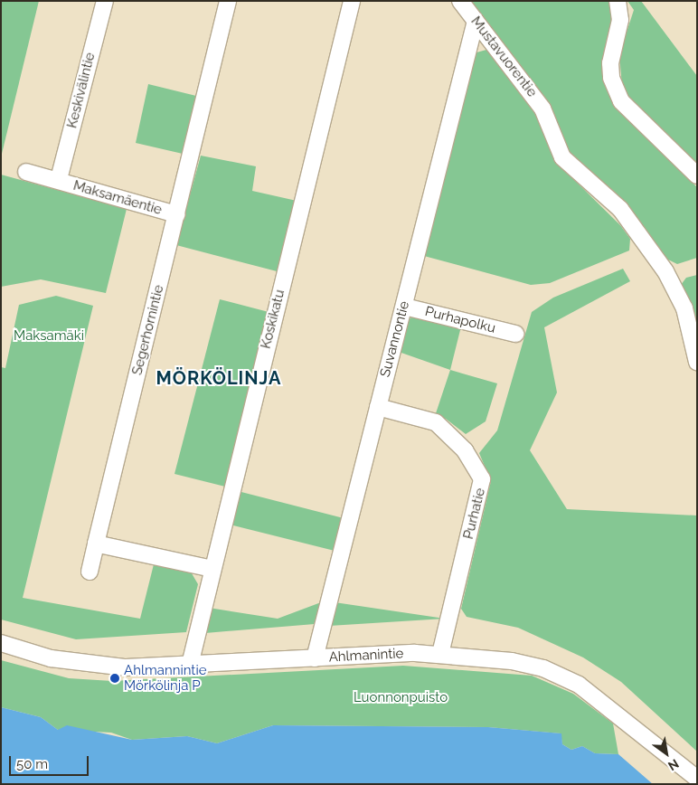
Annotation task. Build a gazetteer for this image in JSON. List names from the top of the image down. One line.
{"streets":{"street":["Mustavuorentie","Keskivälintie","Maksamäentie","Koskikatu","Purhapolku","Segerhornintie","Suvannontie","Purhatie","Ahlmanintie"]},"crossings":[["Mustavuorentie","Suvannontie"],["Keskivälintie","Maksamäentie"],["Maksamäentie","Segerhornintie"],["Koskikatu","Ahlmanintie"],["Purhapolku","Suvannontie"],["Suvannontie","Purhatie"],["Suvannontie","Ahlmanintie"],["Purhatie","Ahlmanintie"]],"districts":["MÖRKÖLINJA"],"parks":["Maksamäki","Luonnonpuisto"],"places":["Ahlmannintie Mörkölinja P"],"scale_bar":"50 m","north":"bottom right"}
